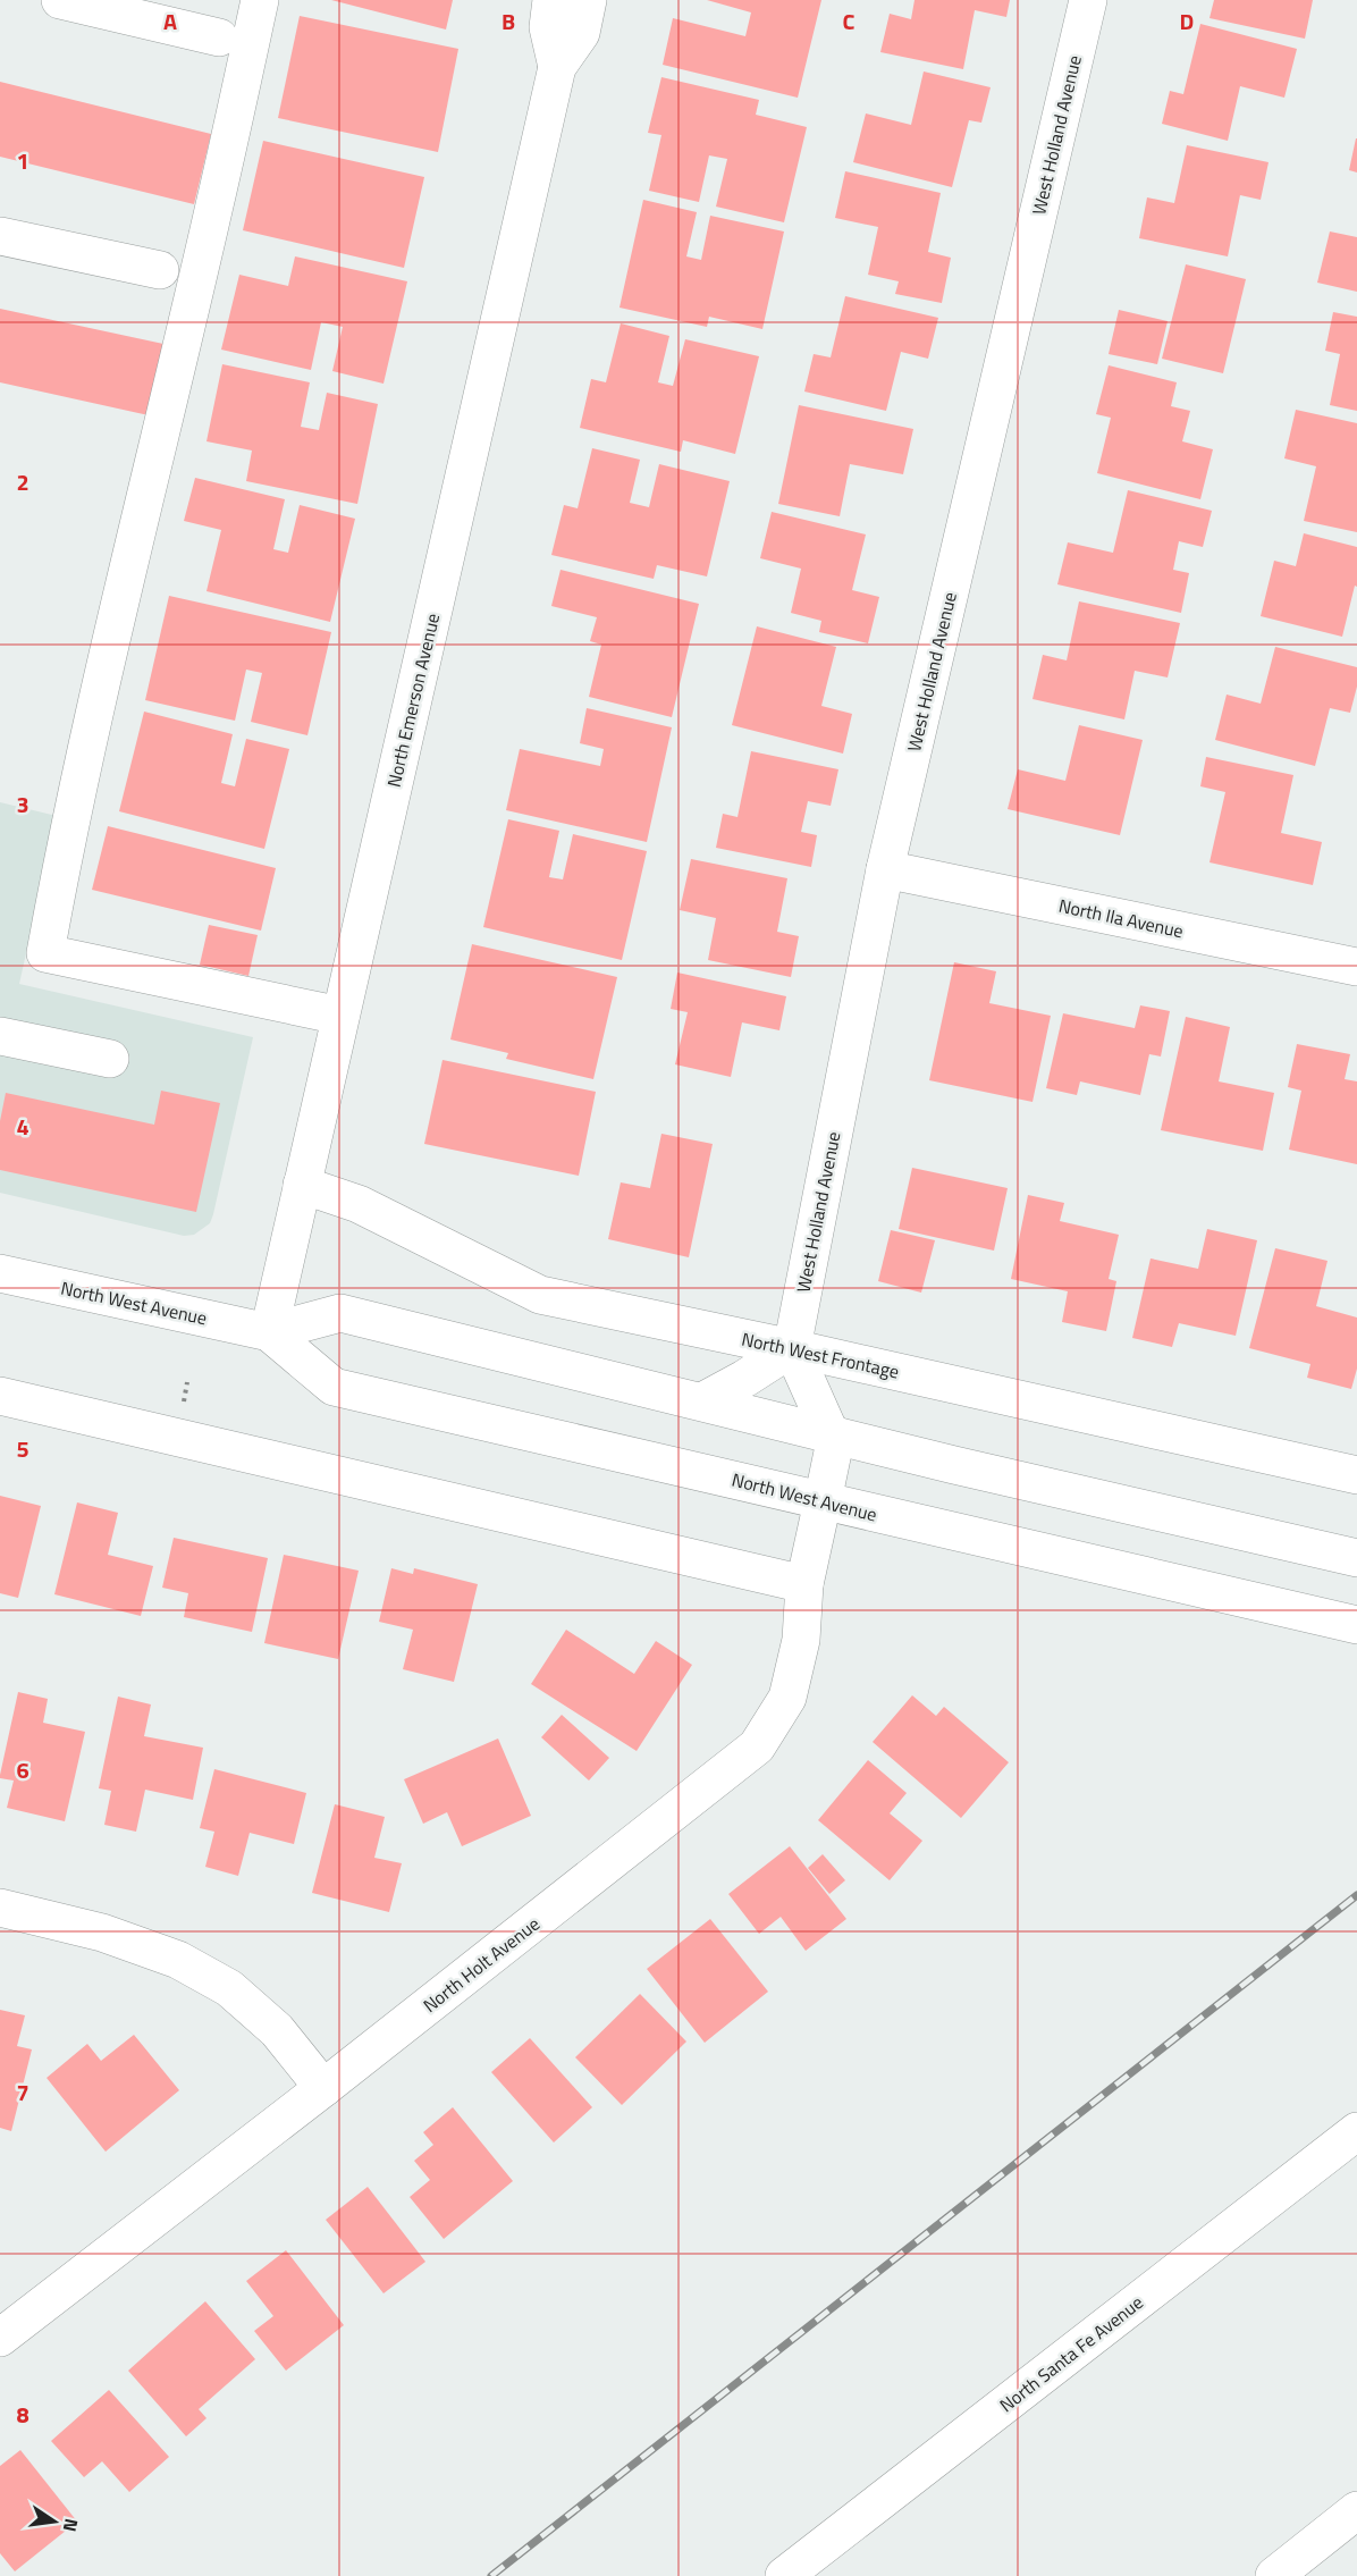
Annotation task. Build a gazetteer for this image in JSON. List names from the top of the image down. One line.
{"streets":{"street":["West Holland Avenue","North Emerson Avenue","North Ila Avenue","North West Avenue","North West Frontage","North Holt Avenue","North Santa Fe Avenue"]},"crossings":[["West Holland Avenue","North Ila Avenue"],["West Holland Avenue","North West Frontage"],["North Emerson Avenue","North West Avenue"],["North Emerson Avenue","North West Frontage"],["North West Avenue","North Holt Avenue"]],"north":"right","grid":{"columns":["A","B","C","D"],"rows":["1","2","3","4","5","6","7","8"]}}
